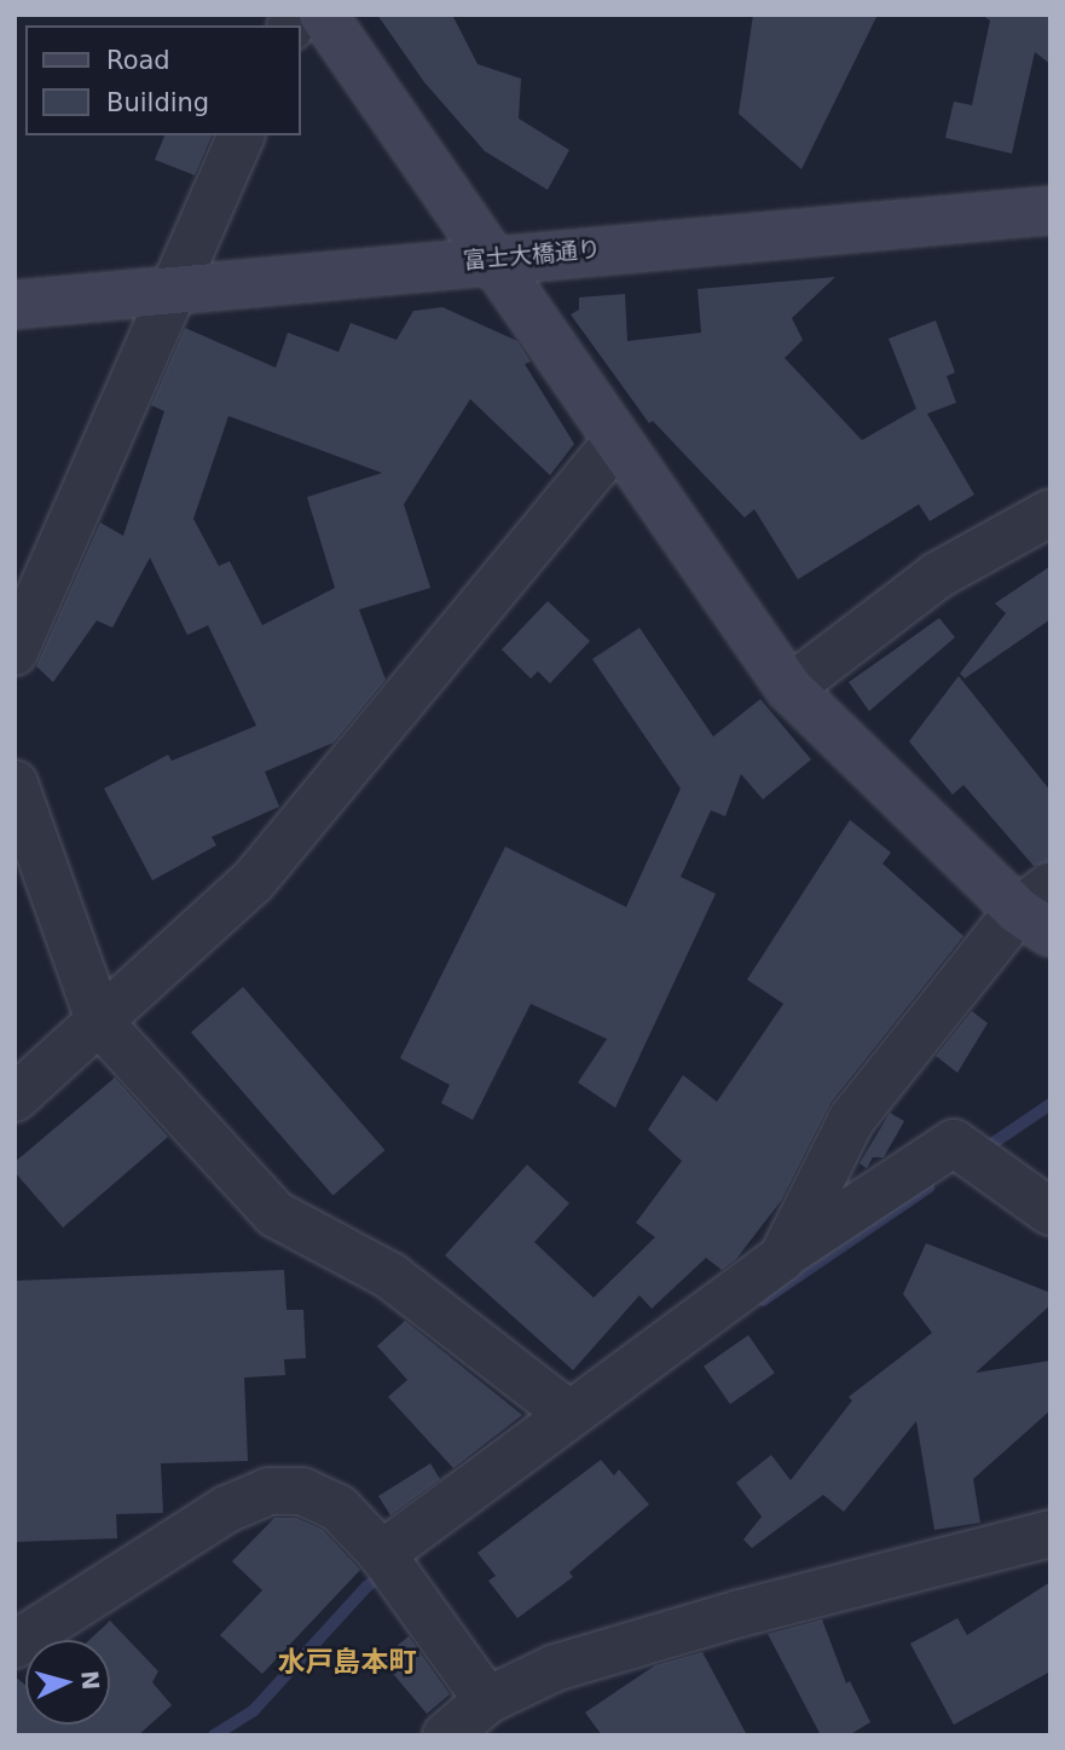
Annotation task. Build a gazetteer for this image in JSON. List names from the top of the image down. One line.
{"streets":{"street":["富士大橋通り"]},"districts":["水戸島本町"],"legend":["Road","Building"],"north":"right"}
